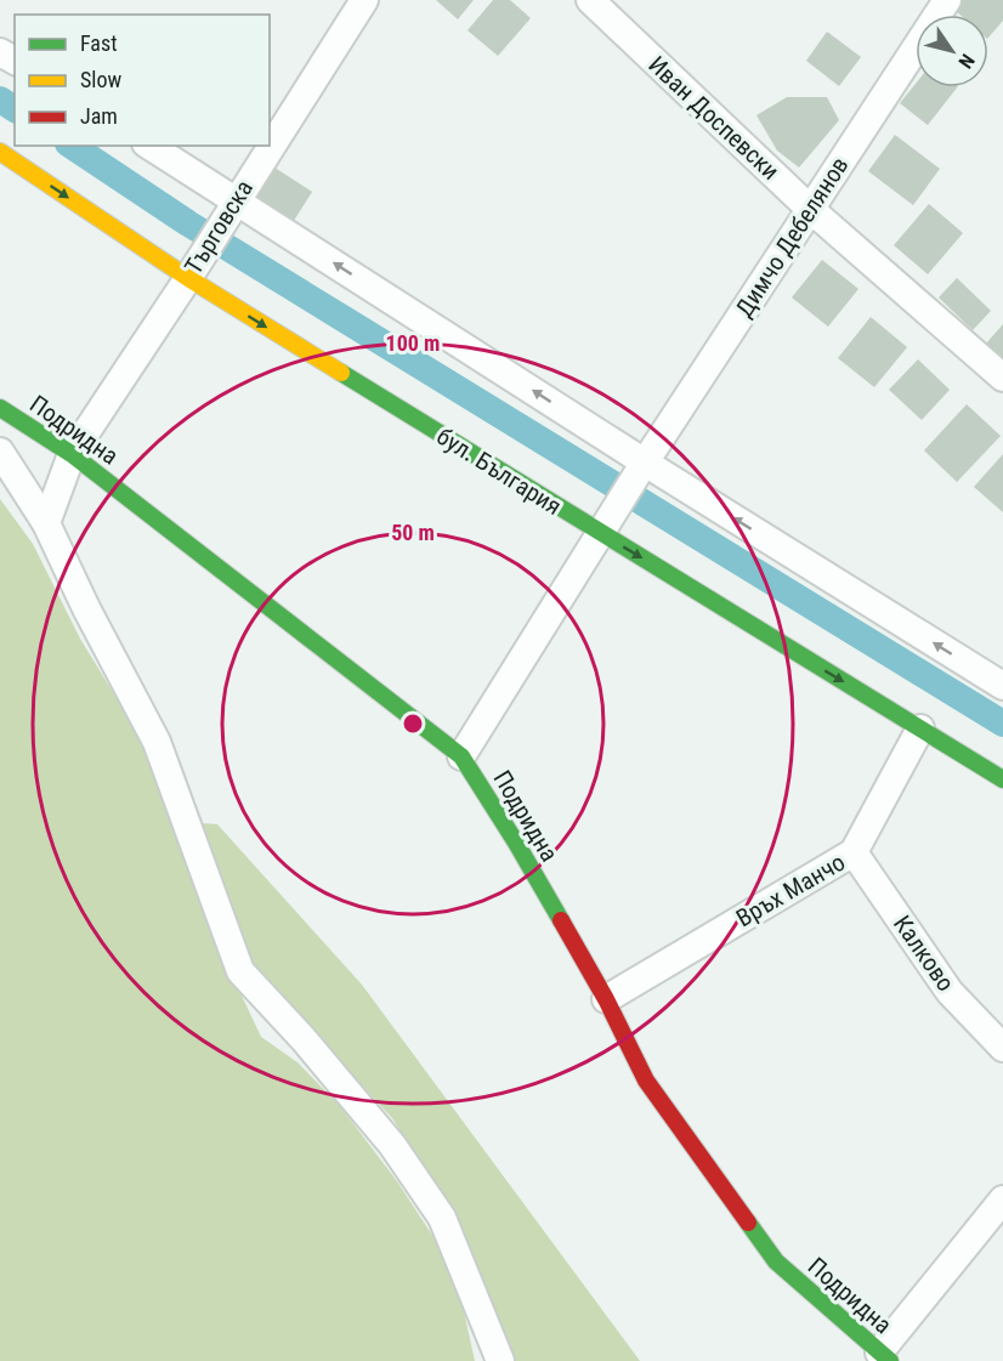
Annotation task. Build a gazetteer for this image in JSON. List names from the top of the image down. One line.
{"streets":{"street":["Иван Доспевски","Търговска","Димчо Дебелянов","Подридна","бул. България","Връх Манчо","Калково"]},"crossings":[["Иван Доспевски","Димчо Дебелянов"],["Търговска","Подридна"],["Търговска","бул. България"],["Димчо Дебелянов","бул. България"],["Подридна","Връх Манчо"],["бул. България","Връх Манчо"],["Връх Манчо","Калково"]],"legend":["Fast","Slow","Jam"],"north":"bottom right","rings":["100 m","50 m"]}
